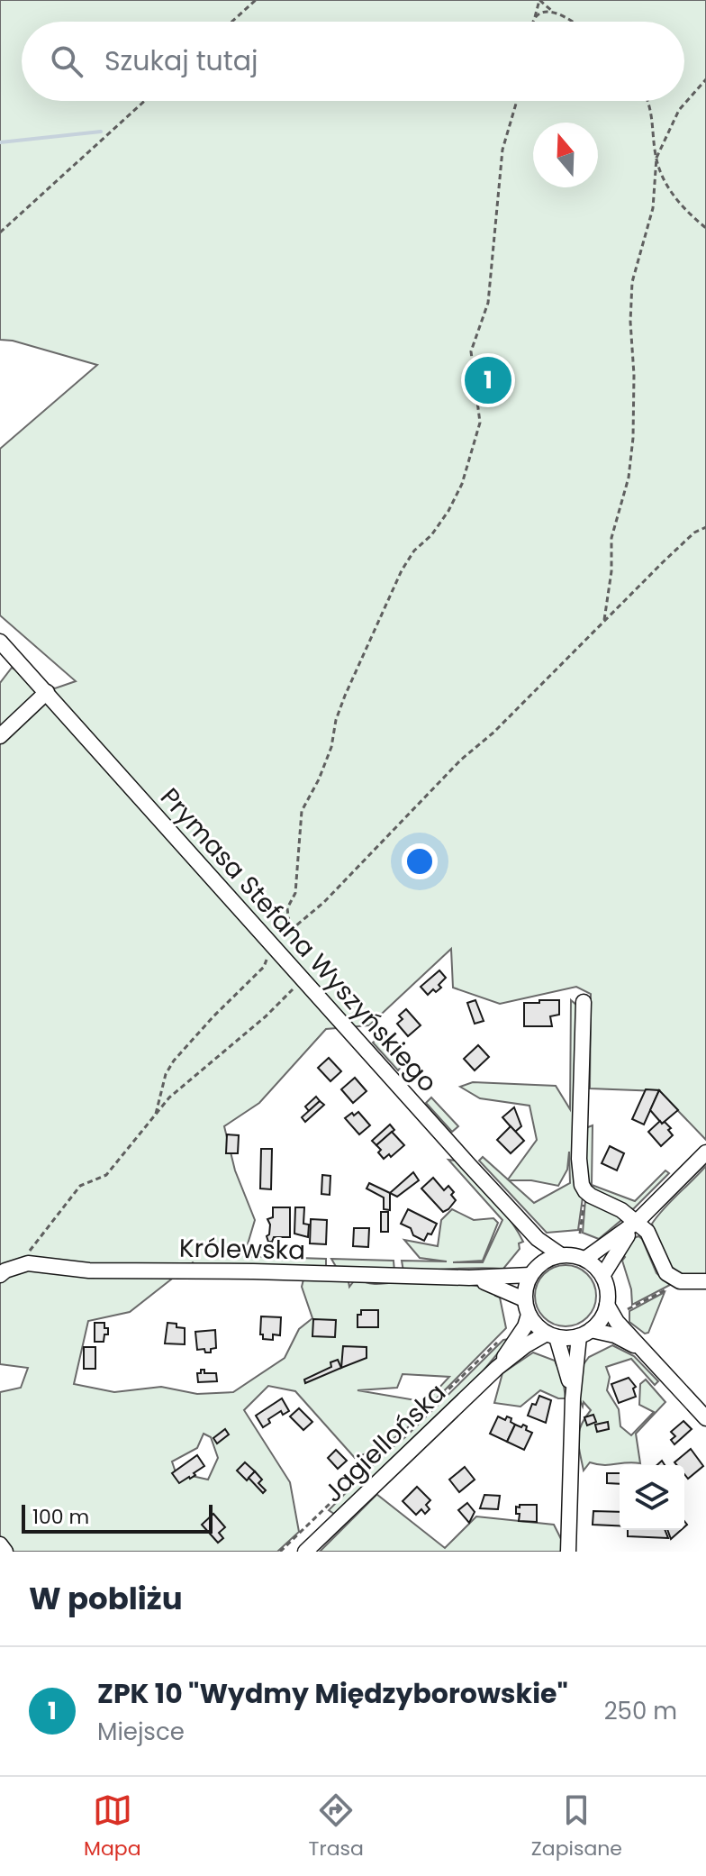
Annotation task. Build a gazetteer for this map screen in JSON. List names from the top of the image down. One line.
{"streets":{"street":["Prymasa Stefana Wyszyńskiego","Królewska","Jagiellońska"]},"crossings":[["Prymasa Stefana Wyszyńskiego","Królewska"],["Prymasa Stefana Wyszyńskiego","Jagiellońska"],["Królewska","Jagiellońska"]],"scale_bar":"100 m","north":"top","page":{"search":"Szukaj tutaj","pins":"1","scale":"100 m","heading":"W pobliżu","list":[{"mark":"1","name":"ZPK 10 \"Wydmy Międzyborowskie\"","note":"Miejsce","value":"250 m"}],"nav":["Mapa","Trasa","Zapisane"]}}
